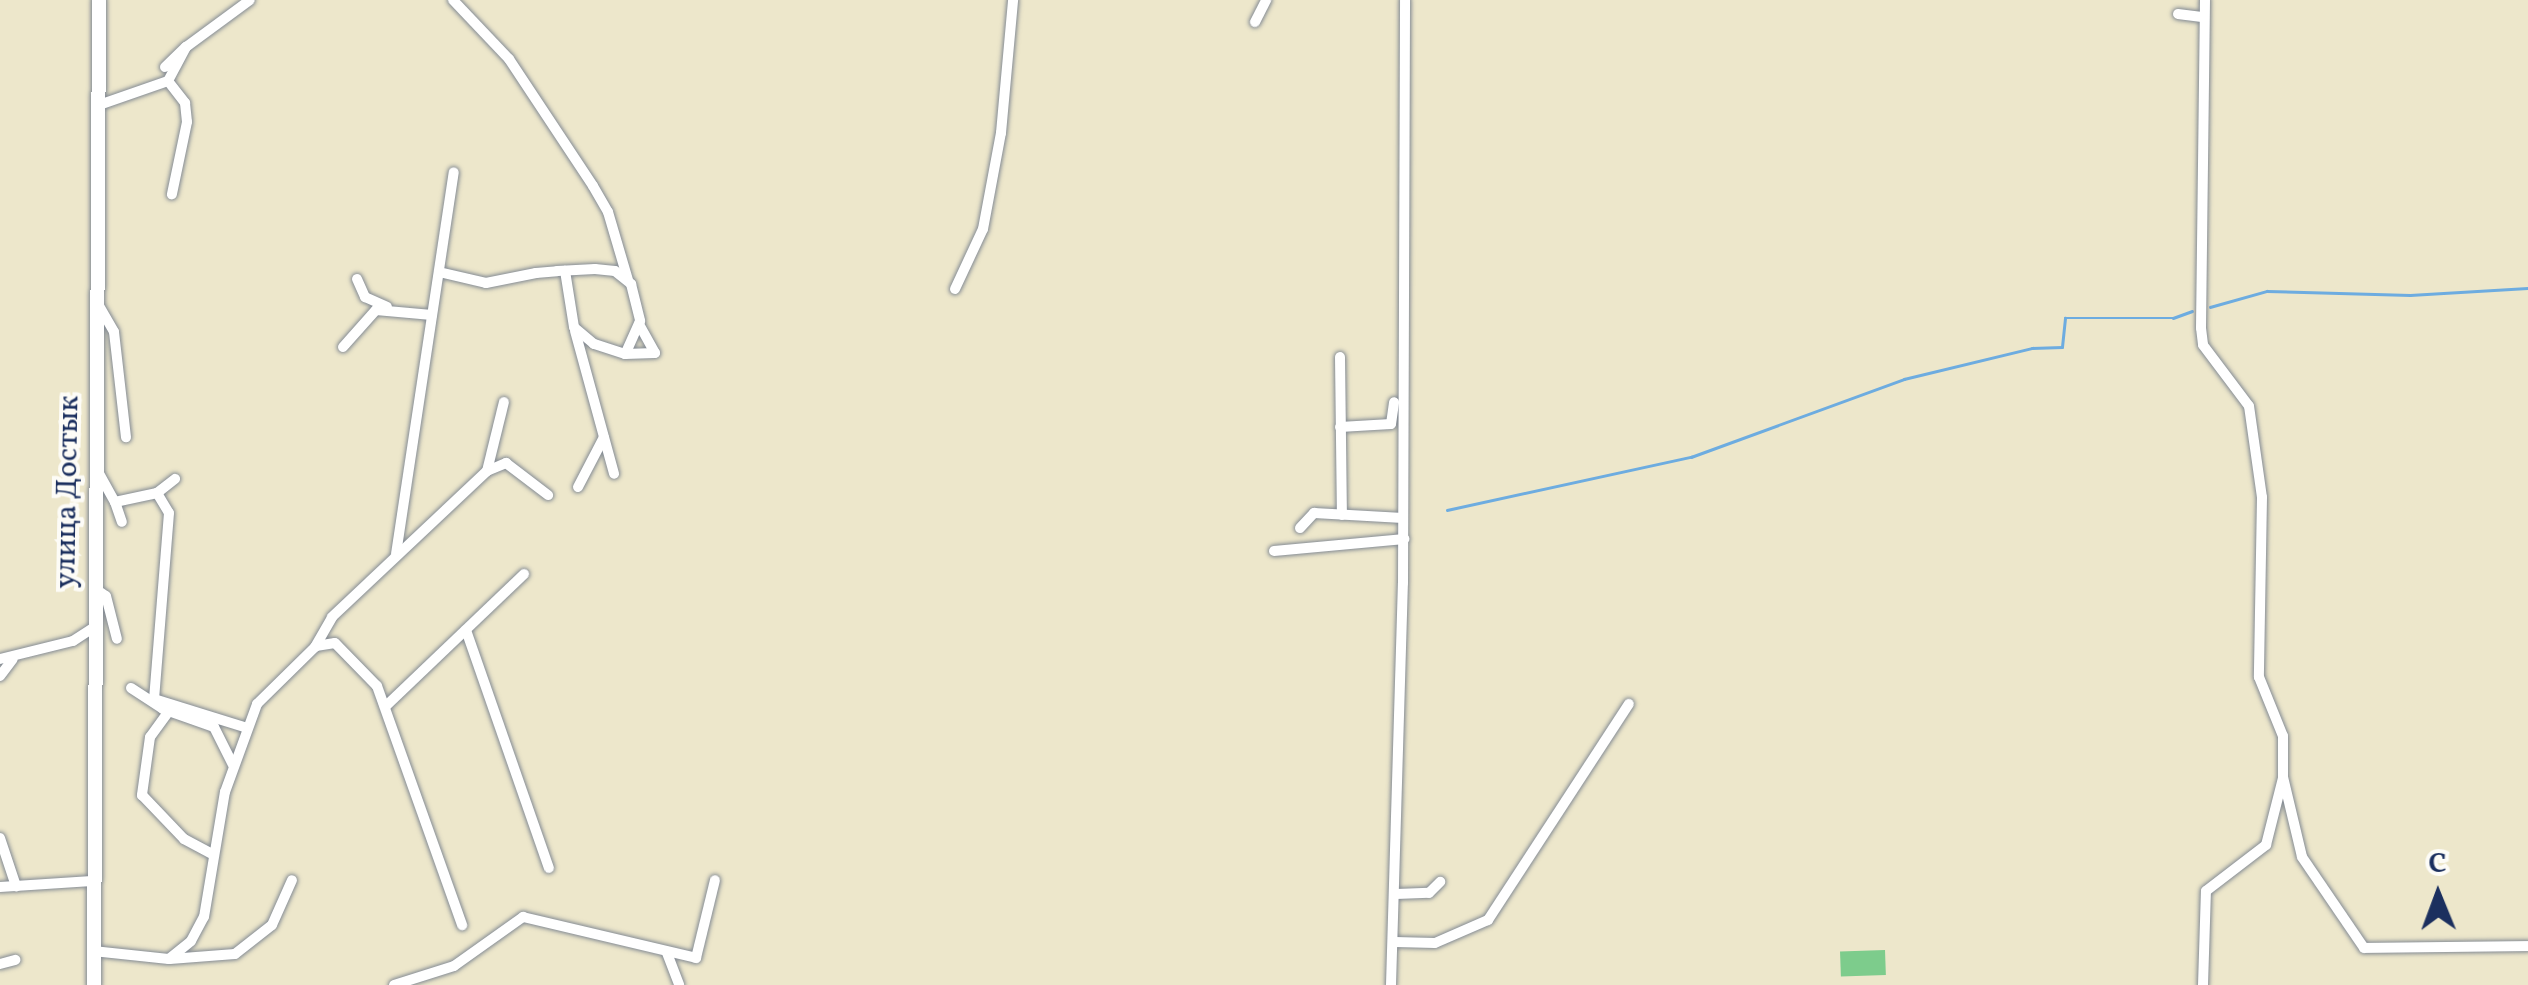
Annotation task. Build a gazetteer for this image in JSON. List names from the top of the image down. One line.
{"streets":{"main road":["улица Достык"]},"north":"top"}
